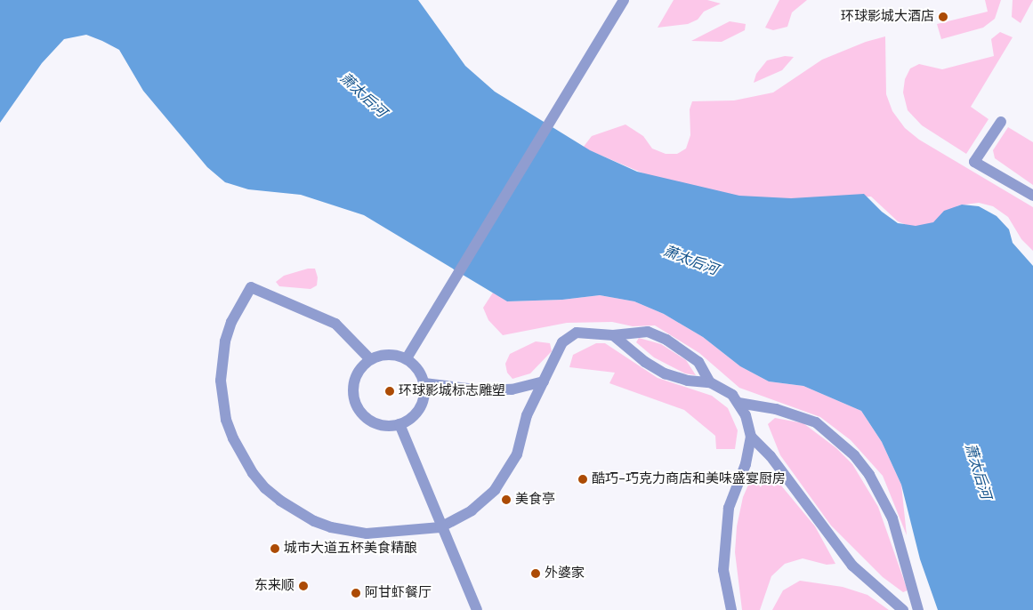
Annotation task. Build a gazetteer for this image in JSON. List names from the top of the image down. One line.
{"water":["萧太后河"],"places":["环球影城大酒店","环球影城标志雕塑","酷巧-巧克力商店和美味盛宴厨房","美食亭","城市大道五杯美食精酿","外婆家","东来顺","阿甘虾餐厅"]}
